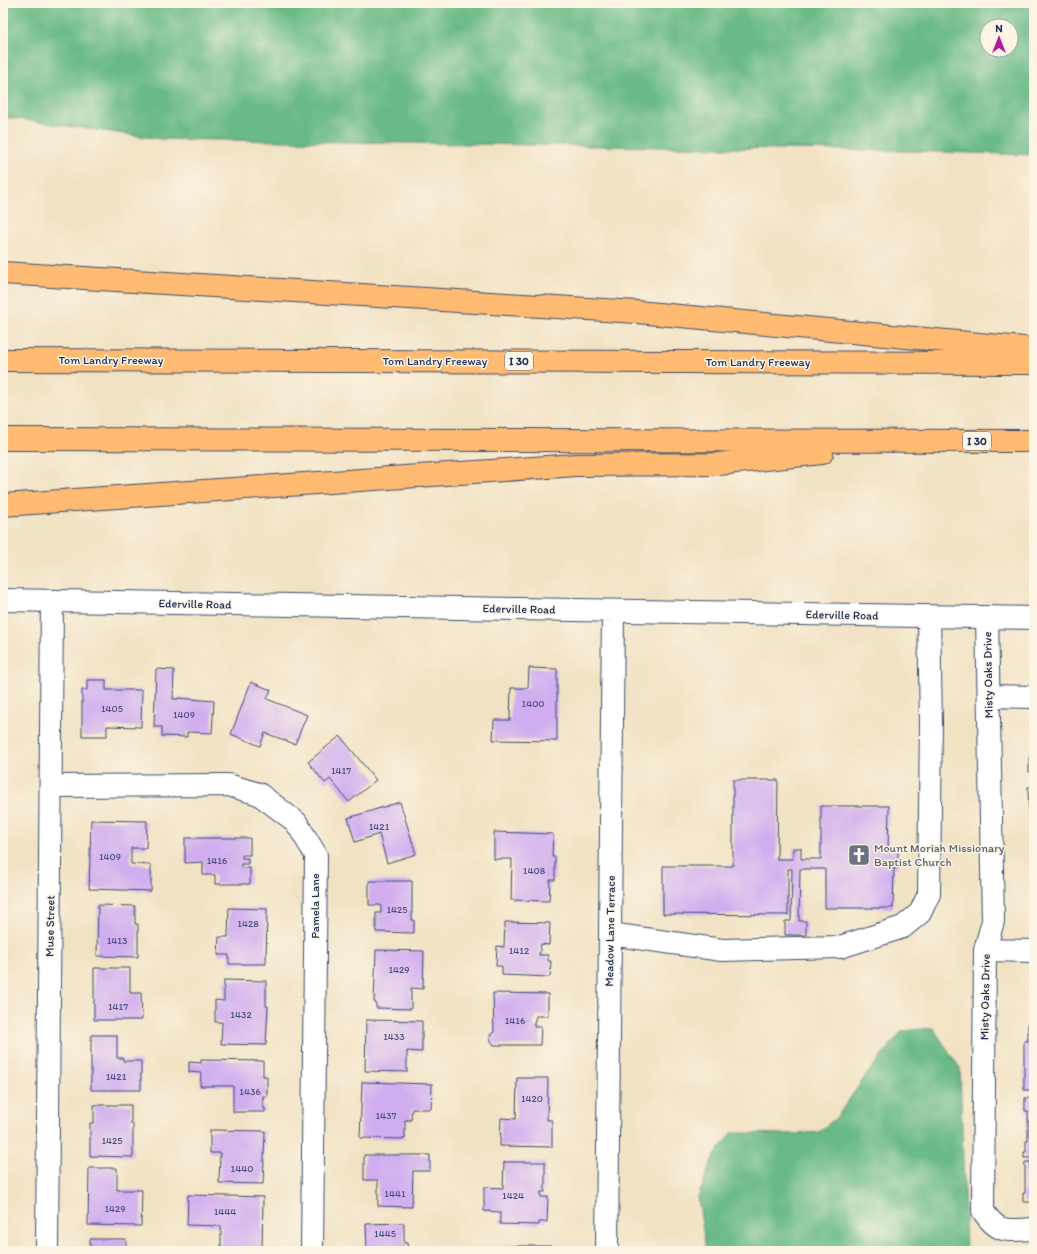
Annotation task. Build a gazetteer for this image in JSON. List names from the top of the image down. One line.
{"streets":{"highway":["Tom Landry Freeway","I 30"],"street":["Ederville Road","Misty Oaks Drive","Pamela Lane","Muse Street","Meadow Lane Terrace"]},"crossings":[["Ederville Road","Misty Oaks Drive"],["Ederville Road","Muse Street"],["Ederville Road","Meadow Lane Terrace"],["Pamela Lane","Muse Street"]],"places":{"church":["Mount Moriah Missionary Baptist Church"]},"house_numbers":["1400","1405","1409","1417","1421","1409","1416","1408","1425","1428","1413","1412","1429","1417","1432","1416","1433","1421","1436","1420","1437","1425","1440","1441","1424","1429","1444","1445"],"north":"top"}
